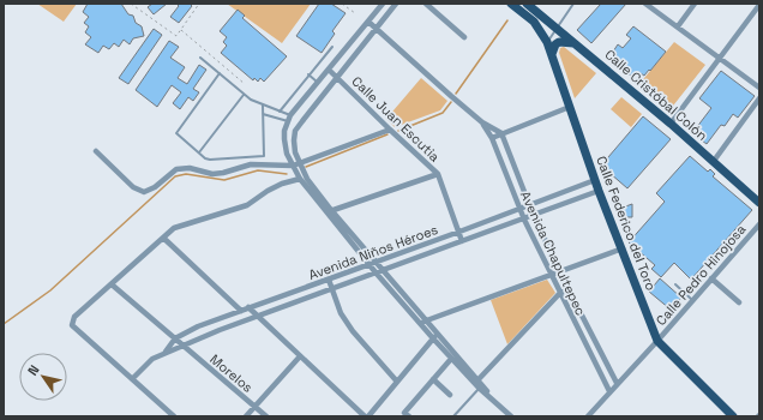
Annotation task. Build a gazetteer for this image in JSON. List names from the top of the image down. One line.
{"streets":{"main road":["Calle Cristóbal Colón","Calle Federico del Toro"],"street":["Calle Juan Escutia","Avenida Niños Héroes","Avenida Chapultepec","Calle Pedro Hinojosa","Morelos"]},"crossings":[["Calle Cristóbal Colón","Calle Federico del Toro"],["Calle Juan Escutia","Avenida Niños Héroes"],["Calle Federico del Toro","Avenida Niños Héroes"],["Calle Federico del Toro","Calle Pedro Hinojosa"],["Avenida Niños Héroes","Avenida Chapultepec"],["Avenida Niños Héroes","Morelos"],["Avenida Chapultepec","Calle Pedro Hinojosa"]],"north":"top left"}
